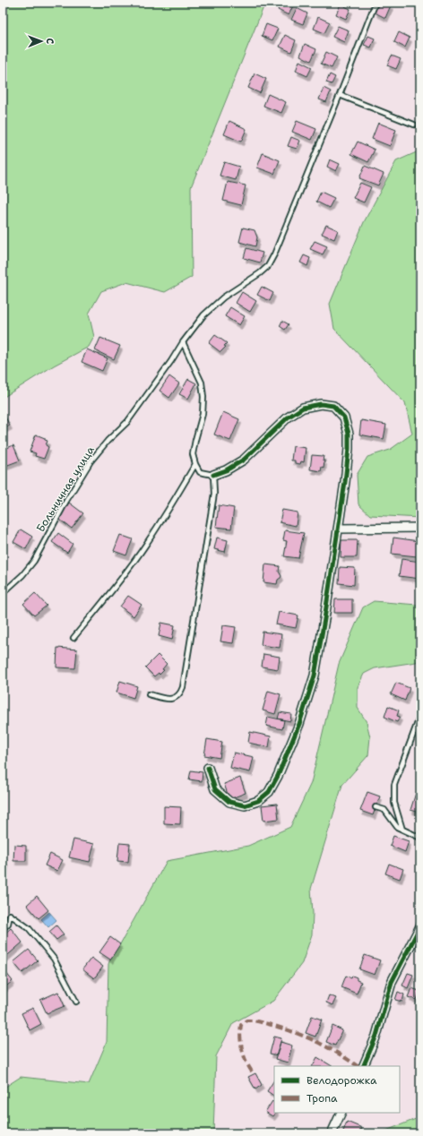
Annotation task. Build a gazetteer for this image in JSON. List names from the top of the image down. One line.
{"streets":{"lane":["Больничная улица"]},"legend":["Велодорожка","Тропа"],"north":"right"}
